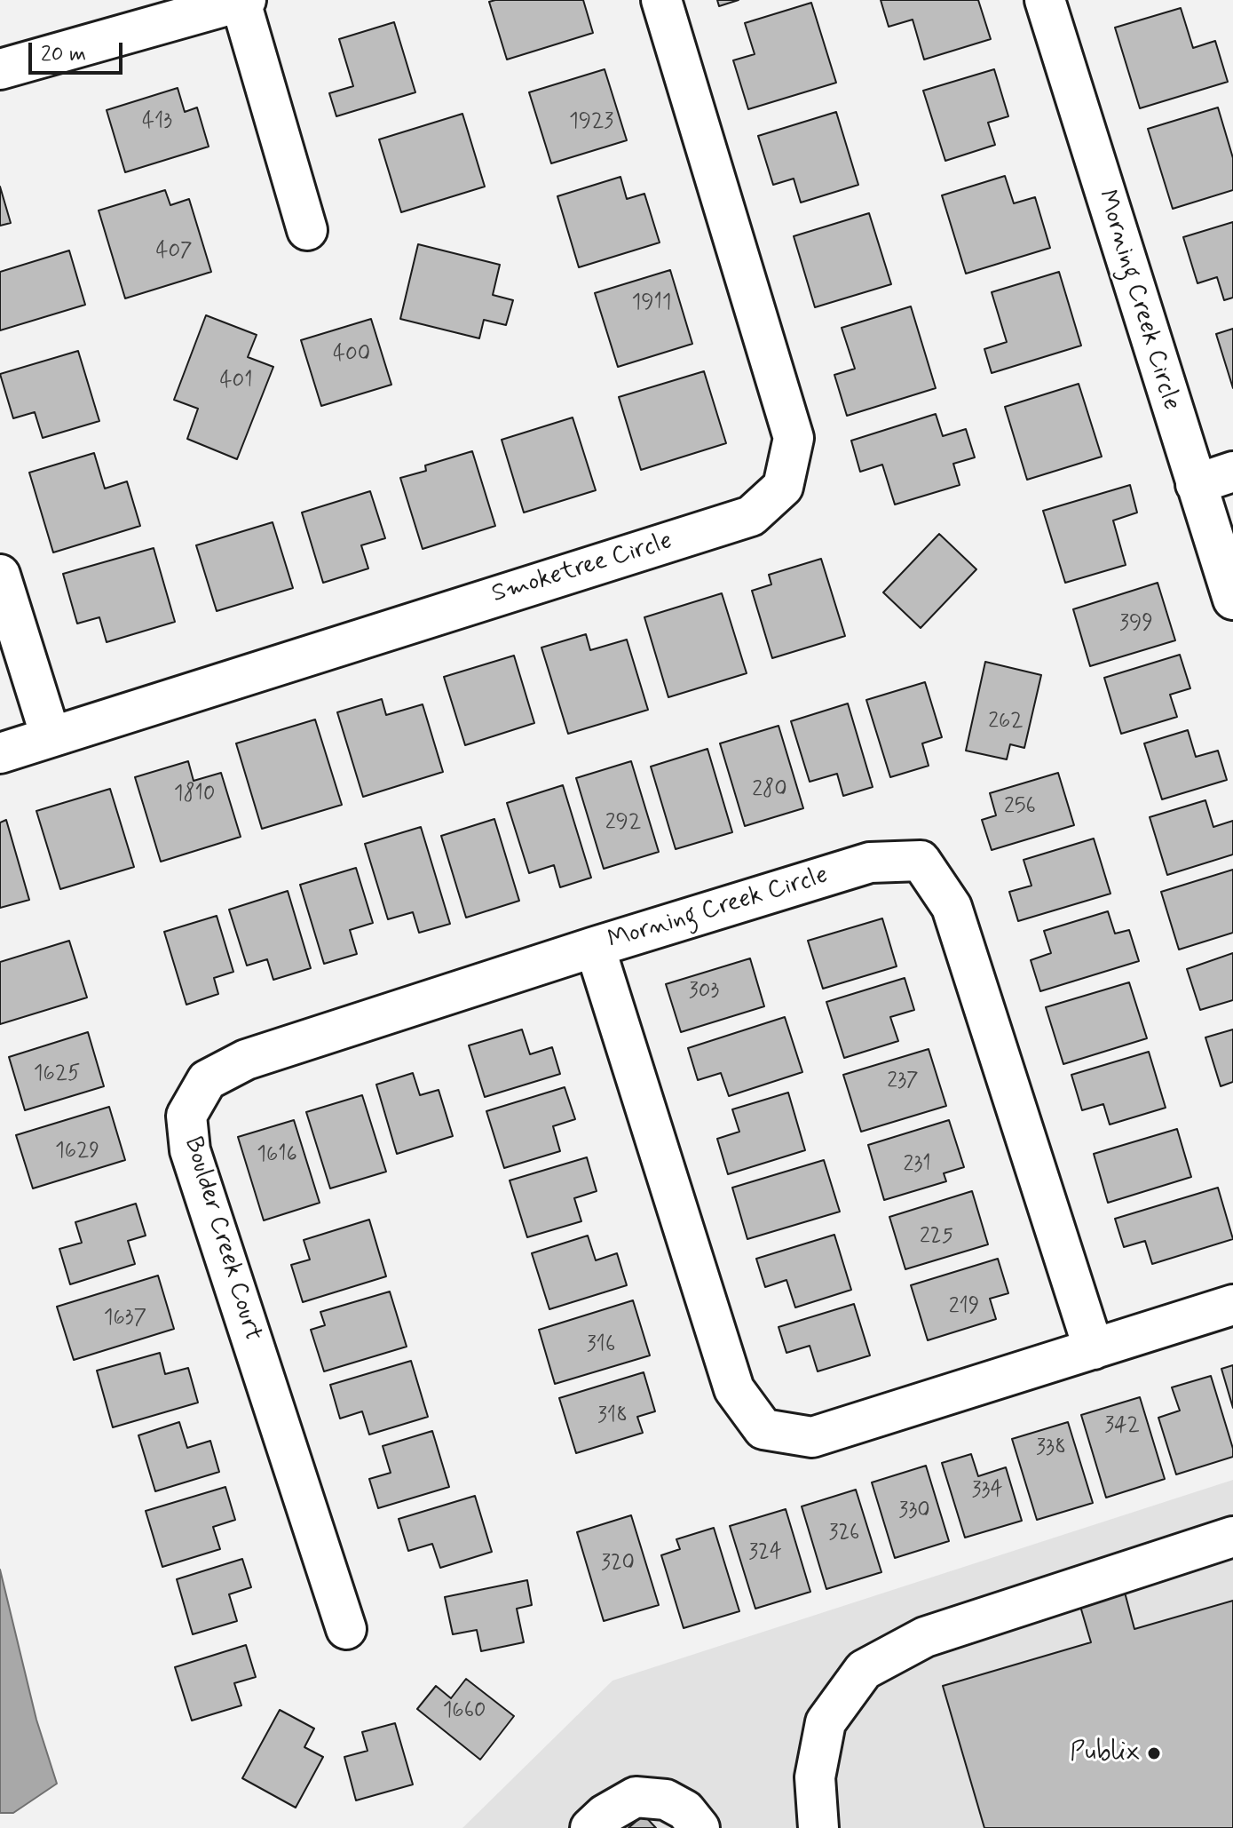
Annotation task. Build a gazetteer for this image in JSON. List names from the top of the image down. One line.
{"streets":{"street":["Morning Creek Circle","Smoketree Circle","Boulder Creek Court"]},"crossings":[["Morning Creek Circle","Boulder Creek Court"]],"places":["Publix"],"house_numbers":["413","1923","407","1911","400","401","399","262","280","1810","256","292","303","1625","237","1629","1616","231","225","219","1637","316","318","342","338","334","330","326","324","320","1660"],"scale_bar":"20 m"}
